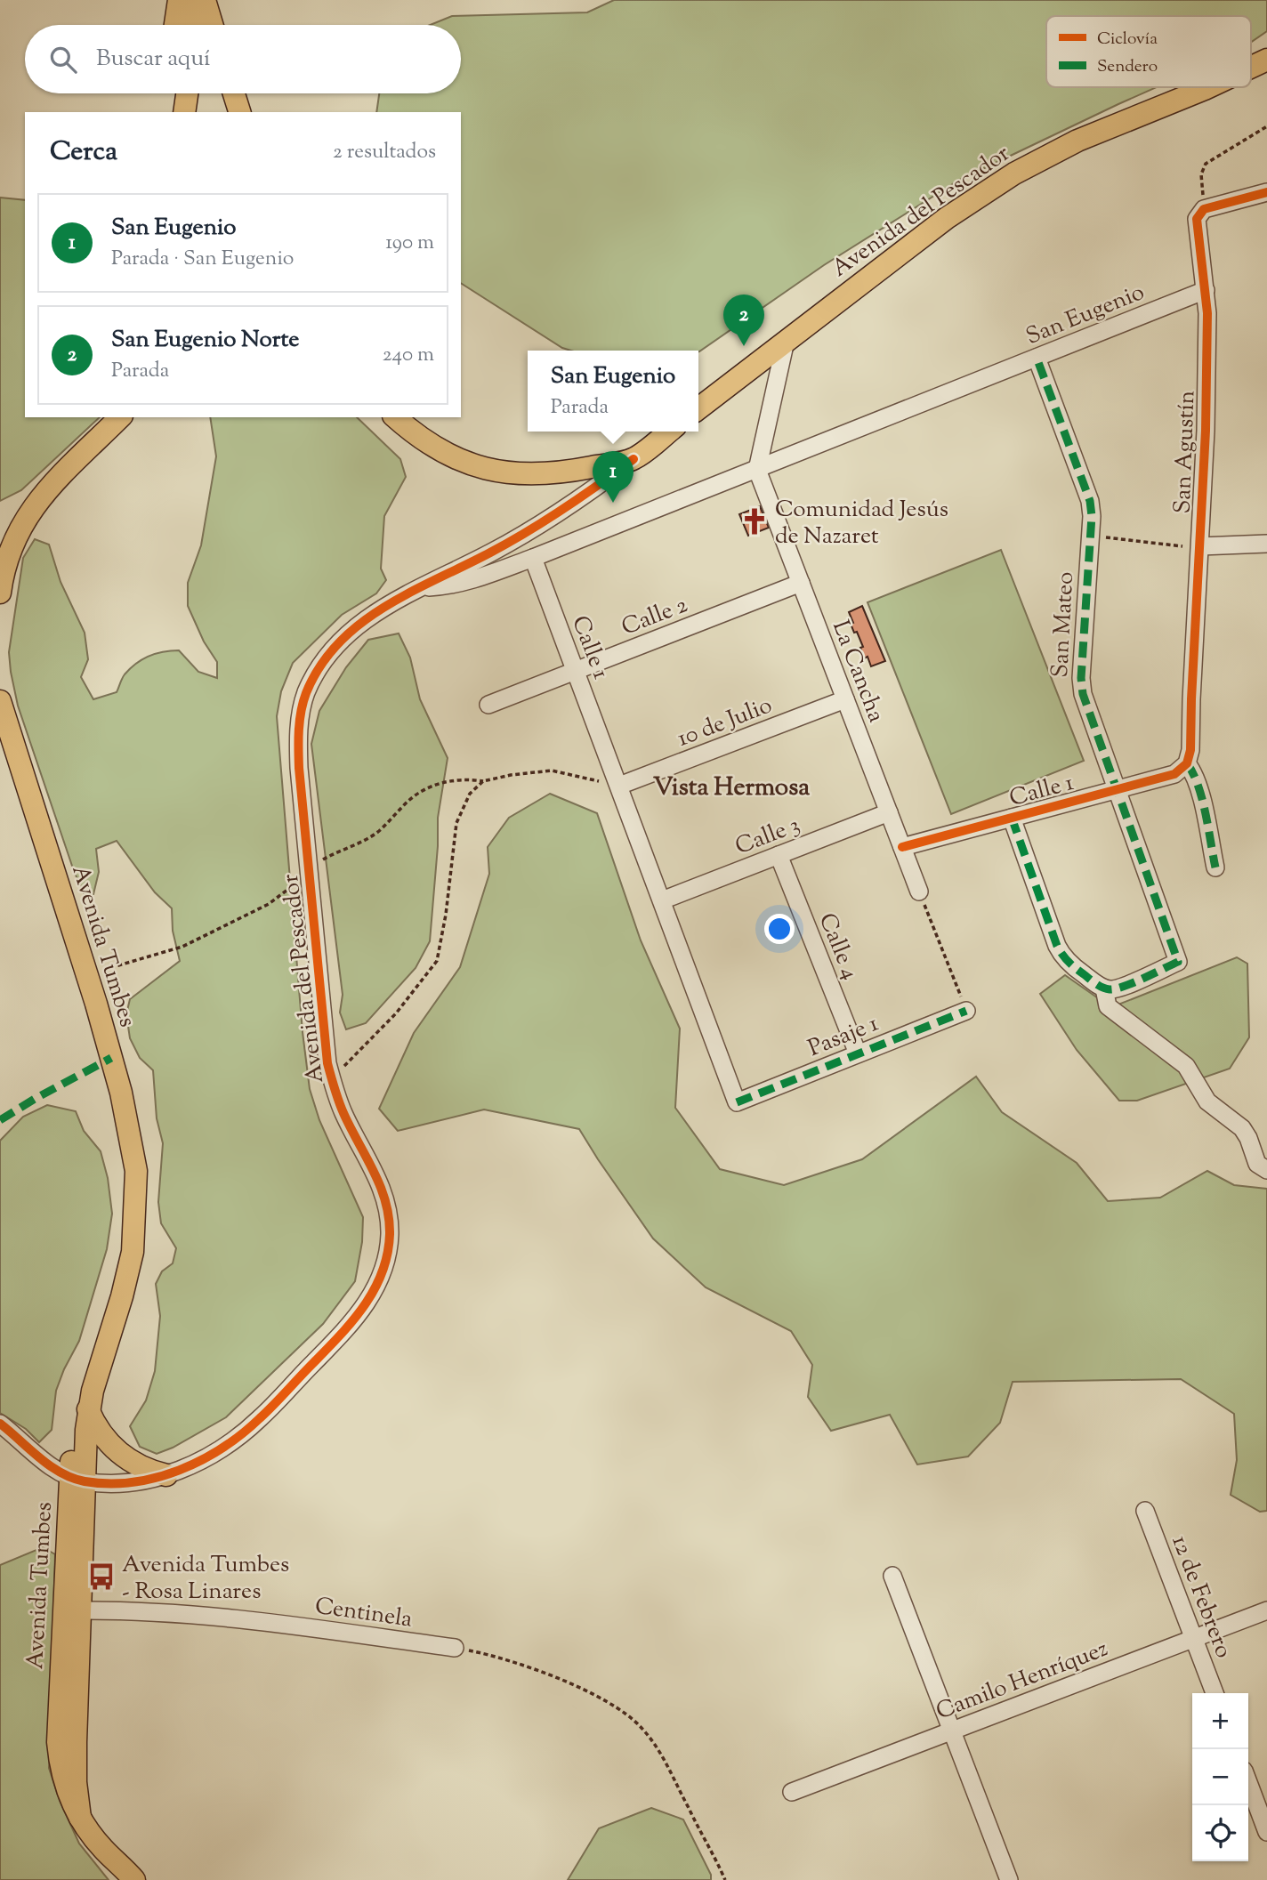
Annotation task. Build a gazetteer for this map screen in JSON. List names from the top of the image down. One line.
{"streets":{"main road":["Avenida del Pescador","Avenida Tumbes"],"street":["San Eugenio","San Agustín","Calle 2","San Mateo","Calle 1","La Cancha","10 de Julio","Calle 3","Calle 4","Pasaje 1","12 de Febrero","Centinela","Camilo Henríquez"]},"crossings":[["Avenida del Pescador","San Eugenio"],["Avenida del Pescador","Avenida Tumbes"],["San Eugenio","San Agustín"],["San Eugenio","San Mateo"],["San Eugenio","Calle 1"],["San Eugenio","La Cancha"],["San Agustín","Calle 1"],["Calle 2","Calle 1"],["Calle 2","La Cancha"],["San Mateo","Calle 1"],["Calle 1","La Cancha"],["Calle 1","10 de Julio"],["Calle 1","Calle 3"],["Calle 1","Pasaje 1"],["La Cancha","10 de Julio"],["La Cancha","Calle 3"],["Calle 3","Calle 4"],["Avenida Tumbes","Centinela"],["Calle 4","Pasaje 1"],["12 de Febrero","Camilo Henríquez"]],"districts":["Vista Hermosa"],"places":{"church":["Comunidad Jesús de Nazaret"],"bus stop":["Avenida Tumbes - Rosa Linares"]},"legend":["Ciclovía","Sendero"],"page":{"search":"Buscar aquí","heading":["Cerca","2 resultados"],"list":[{"mark":"1","name":"San Eugenio","note":"Parada · San Eugenio","value":"190 m"},{"mark":"2","name":"San Eugenio Norte","note":"Parada","value":"240 m"}],"pins":["2","1"],"popup":["San Eugenio","Parada"],"map_buttons":["+","−"]}}
